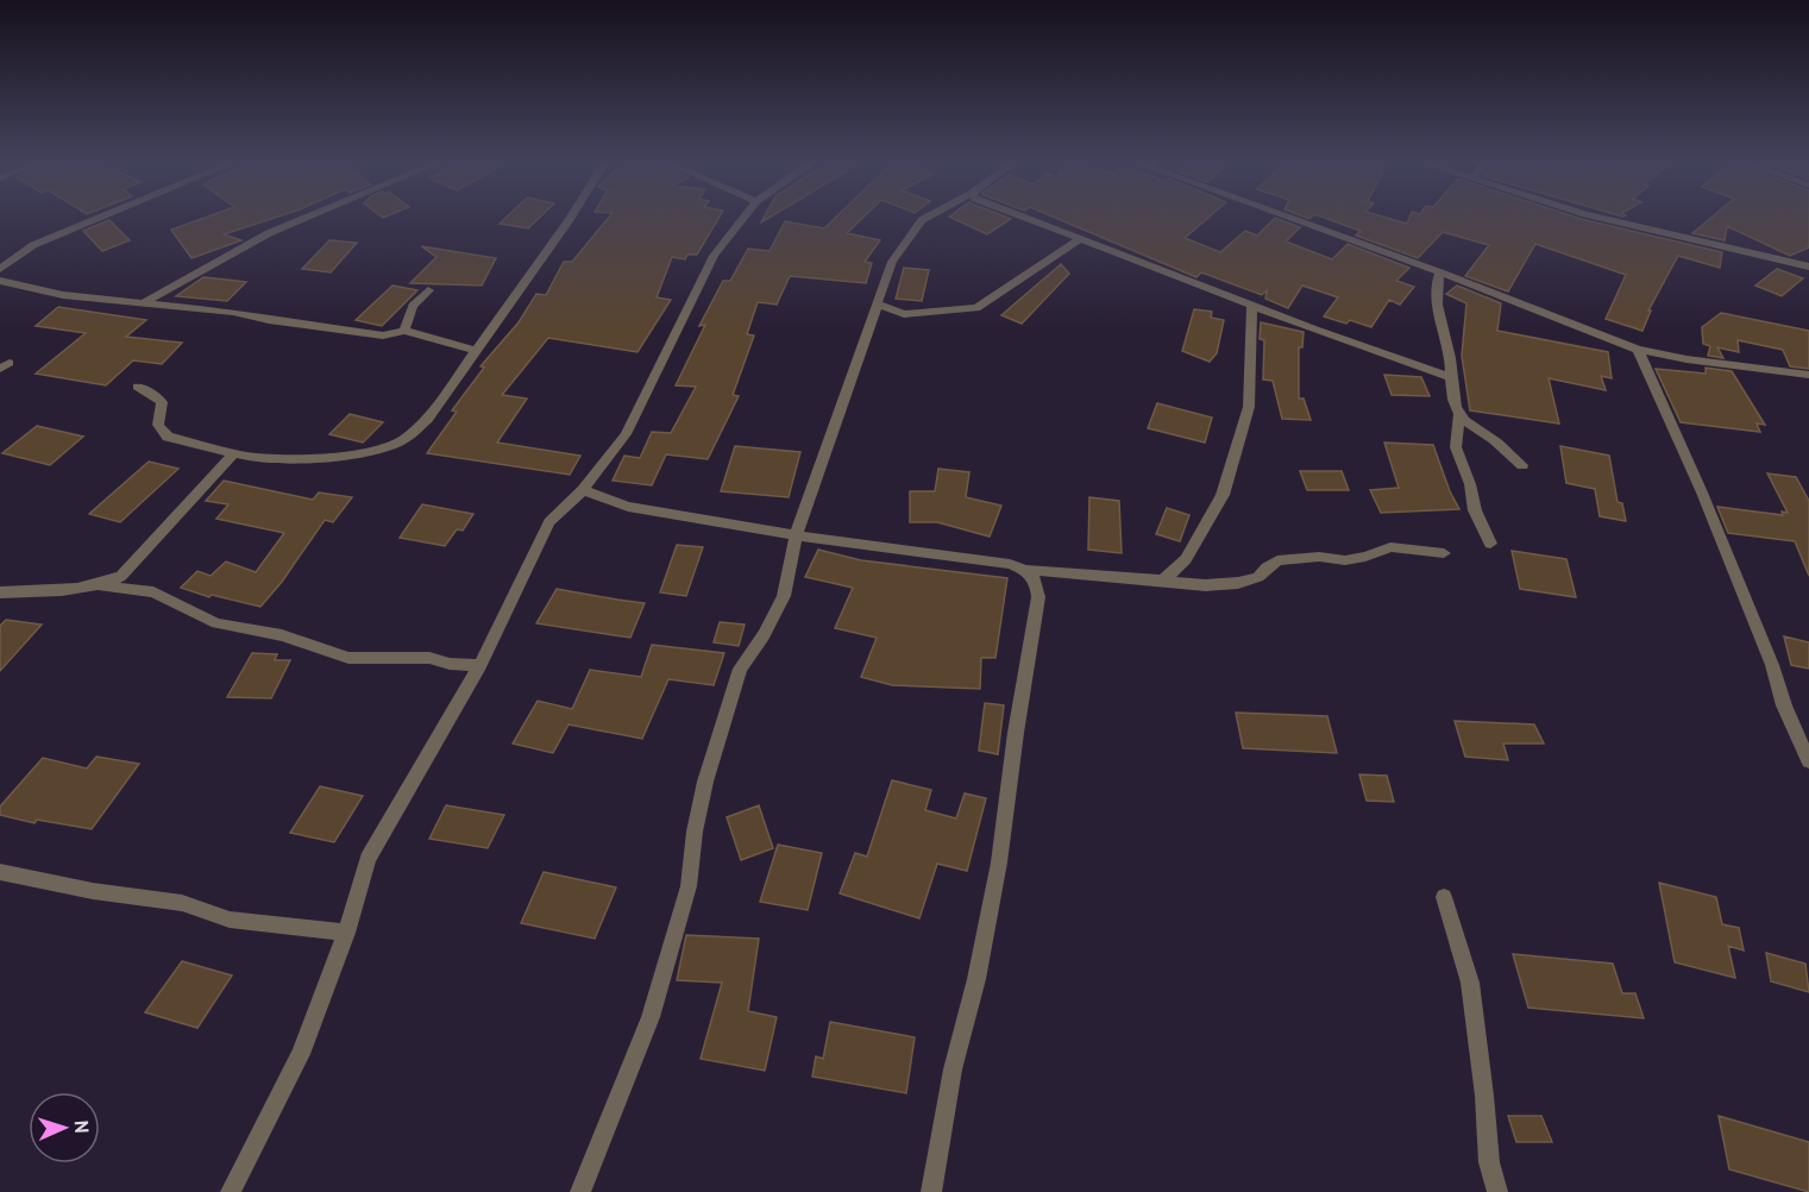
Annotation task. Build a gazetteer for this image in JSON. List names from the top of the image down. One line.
{"north":"right"}
